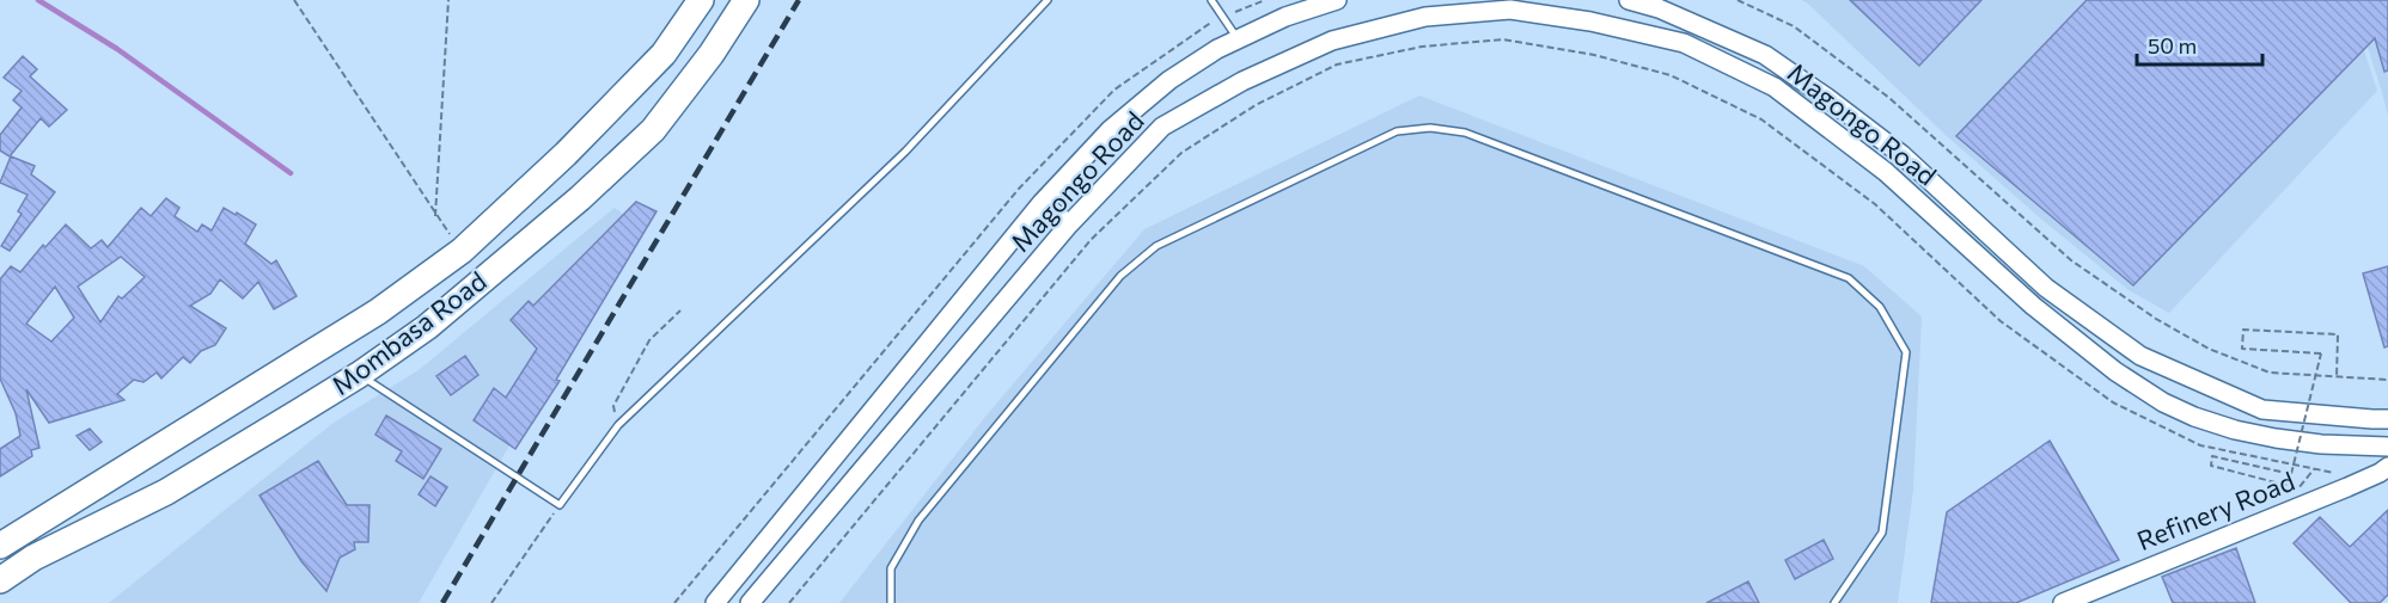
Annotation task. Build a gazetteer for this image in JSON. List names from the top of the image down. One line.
{"streets":{"highway":["Mombasa Road"],"main road":["Magongo Road","Refinery Road"]},"scale_bar":"50 m"}
